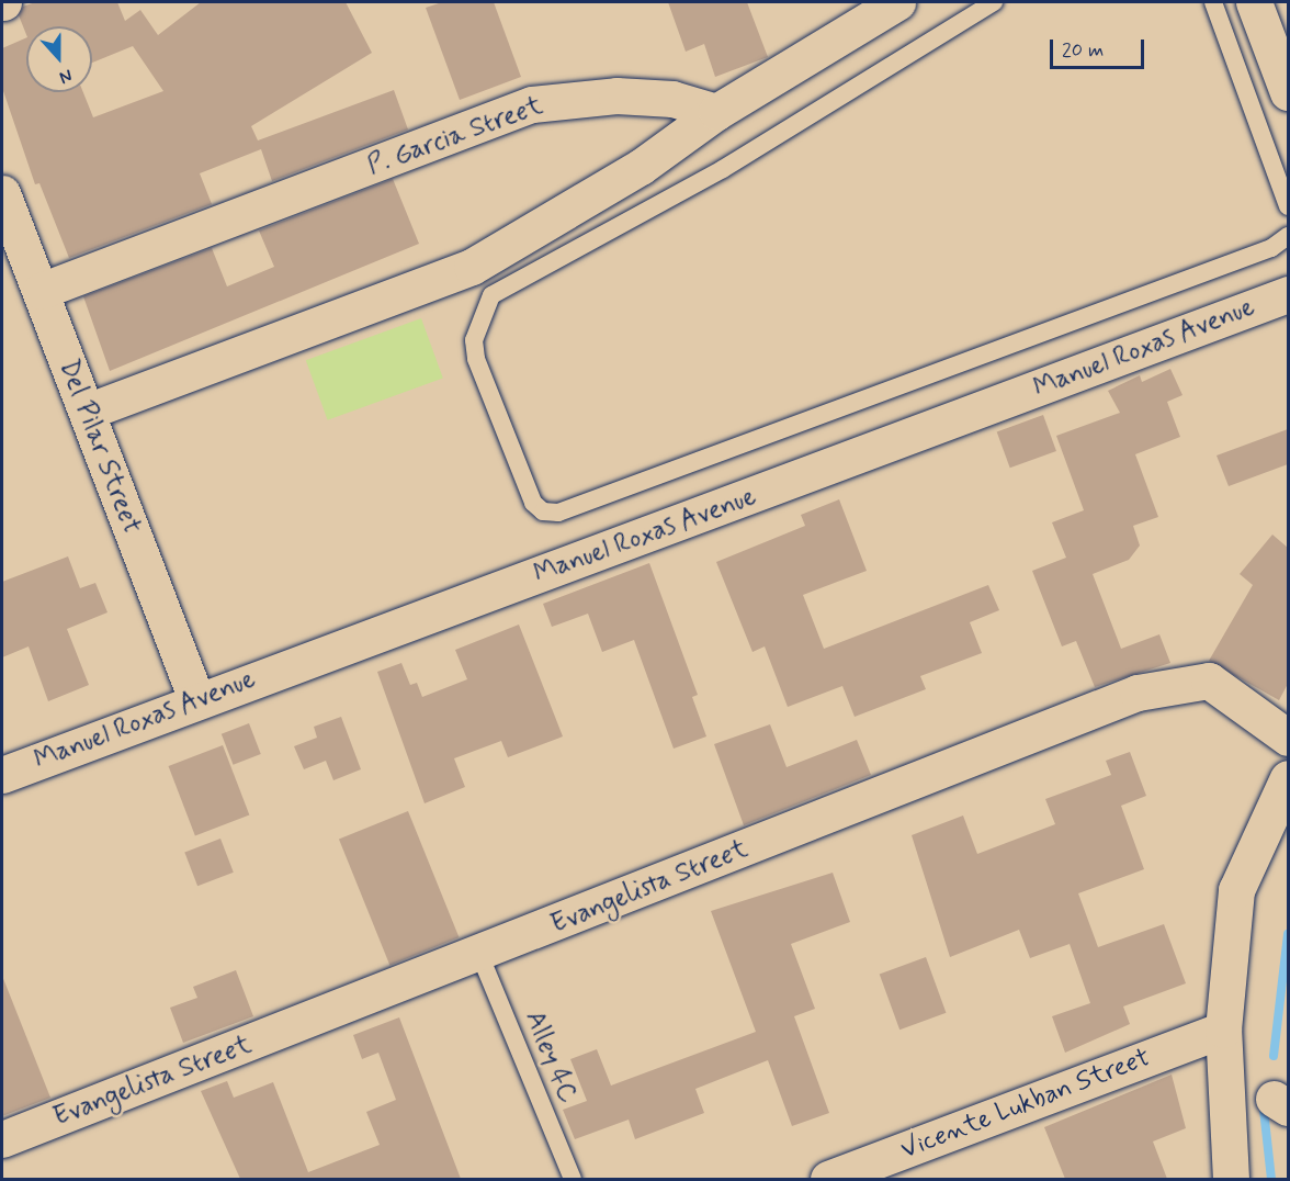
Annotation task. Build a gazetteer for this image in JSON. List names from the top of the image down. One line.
{"streets":{"street":["P. Garcia Street","Manuel Roxas Avenue","Del Pilar Street","Evangelista Street","Vicente Lukban Street"],"lane":["Alley 4C"]},"crossings":[["P. Garcia Street","Del Pilar Street"],["Manuel Roxas Avenue","Del Pilar Street"],["Evangelista Street","Alley 4C"]],"scale_bar":"20 m","north":"bottom"}
